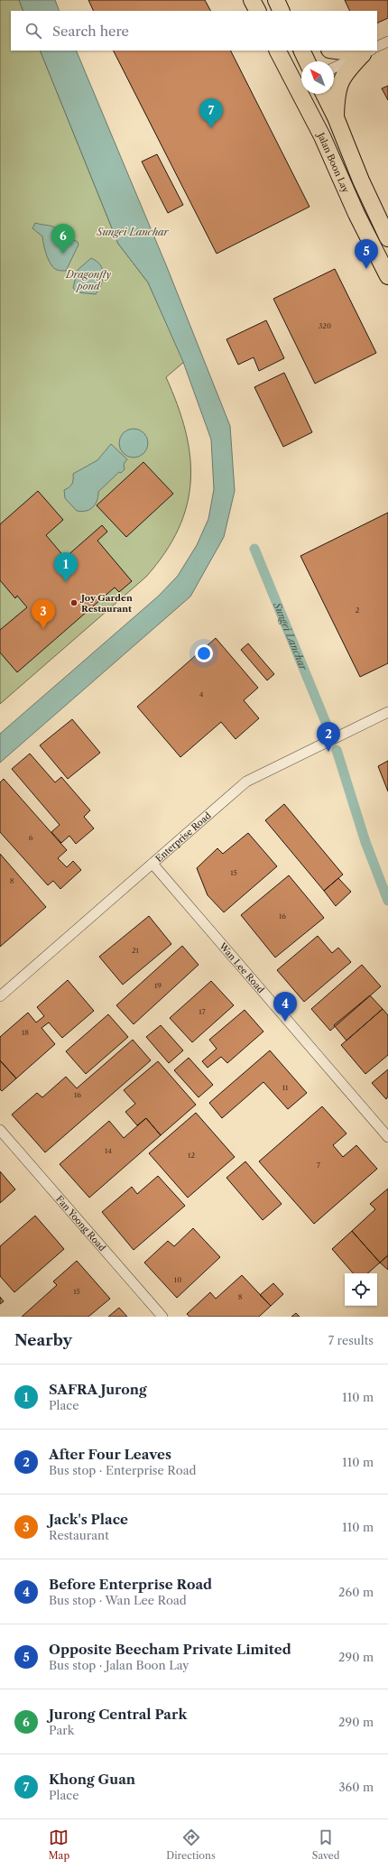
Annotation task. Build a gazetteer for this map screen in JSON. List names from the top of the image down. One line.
{"streets":{"main road":["Jalan Boon Lay"],"street":["Enterprise Road","Wan Lee Road","Fan Yoong Road"]},"crossings":[["Enterprise Road","Wan Lee Road"]],"water":["Sungei Lanchar","Dragonfly pond"],"places":["Joy Garden Restaurant"],"house_numbers":["320","2","4","6","15","8","16","21","19","17","18","11","16","14","12","7","10","15","8"],"north":"top left","page":{"search":"Search here","pins":["7","6","5","1","3","2","4"],"heading":["Nearby","7 results"],"list":[{"mark":"1","name":"SAFRA Jurong","note":"Place","value":"110 m"},{"mark":"2","name":"After Four Leaves","note":"Bus stop · Enterprise Road","value":"110 m"},{"mark":"3","name":"Jack's Place","note":"Restaurant","value":"110 m"},{"mark":"4","name":"Before Enterprise Road","note":"Bus stop · Wan Lee Road","value":"260 m"},{"mark":"5","name":"Opposite Beecham Private Limited","note":"Bus stop · Jalan Boon Lay","value":"290 m"},{"mark":"6","name":"Jurong Central Park","note":"Park","value":"290 m"},{"mark":"7","name":"Khong Guan","note":"Place","value":"360 m"}],"nav":["Map","Directions","Saved"]}}
